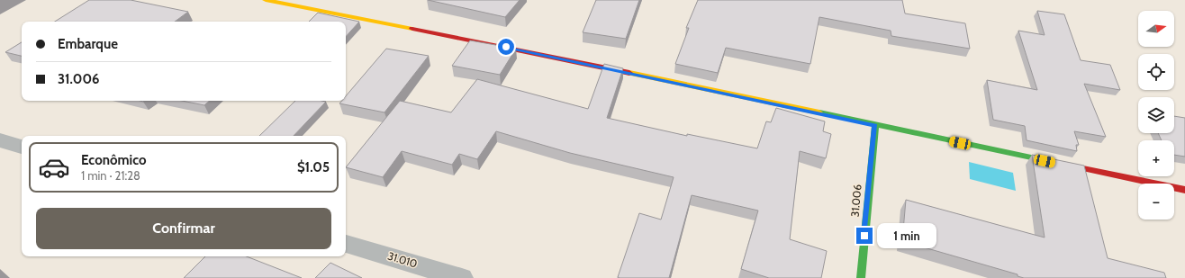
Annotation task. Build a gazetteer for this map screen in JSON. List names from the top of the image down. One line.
{"streets":{"street":["31.006","31.010"]},"north":"right","page":{"map_buttons":["+","−"],"banner":["Embarque","31.006"],"list":[{"name":"Econômico","note":"1 min · 21:28","value":"$1.05"}],"buttons":"Confirmar","bubble":"1 min"}}
